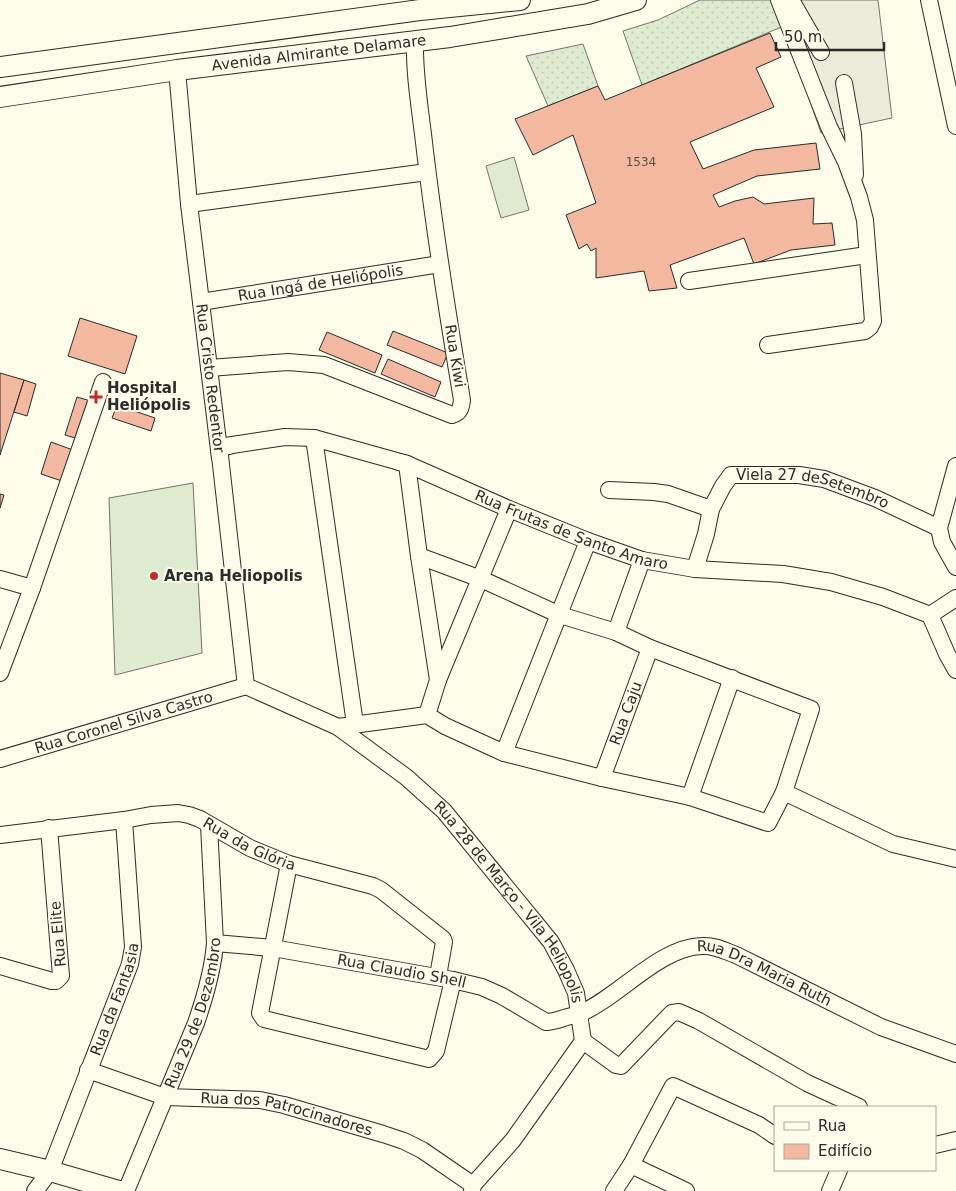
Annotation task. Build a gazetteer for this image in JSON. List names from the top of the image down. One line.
{"streets":{"main road":["Avenida Almirante Delamare"],"street":["Rua Ingá de Heliópolis","Rua Kiwi","Rua Cristo Redentor","Viela 27 deSetembro","Rua Frutas de Santo Amaro","Rua Caju","Rua Coronel Silva Castro","Rua da Glória","Rua 28 de Março - Vila Heliopolis","Rua Elite","Rua Claudio Shell","Rua Dra Maria Ruth","Rua da Fantasia","Rua 29 de Dezembro","Rua dos Patrocinadores"]},"crossings":[["Avenida Almirante Delamare","Rua Kiwi"],["Avenida Almirante Delamare","Rua Cristo Redentor"],["Rua Ingá de Heliópolis","Rua Kiwi"],["Rua Ingá de Heliópolis","Rua Cristo Redentor"],["Rua Kiwi","Rua Cristo Redentor"],["Rua Cristo Redentor","Rua Coronel Silva Castro"],["Rua Cristo Redentor","Rua 28 de Março - Vila Heliopolis"],["Rua Coronel Silva Castro","Rua 28 de Março - Vila Heliopolis"],["Rua da Glória","Rua Elite"],["Rua da Glória","Rua Claudio Shell"],["Rua da Glória","Rua da Fantasia"],["Rua da Glória","Rua 29 de Dezembro"],["Rua 28 de Março - Vila Heliopolis","Rua Claudio Shell"],["Rua 28 de Março - Vila Heliopolis","Rua Dra Maria Ruth"],["Rua Claudio Shell","Rua Dra Maria Ruth"],["Rua Claudio Shell","Rua 29 de Dezembro"],["Rua da Fantasia","Rua dos Patrocinadores"],["Rua 29 de Dezembro","Rua dos Patrocinadores"]],"places":{"health":["Hospital Heliópolis"],"other":["Arena Heliopolis"]},"house_numbers":["1534"],"legend":["Rua","Edifício"],"scale_bar":"50 m"}
